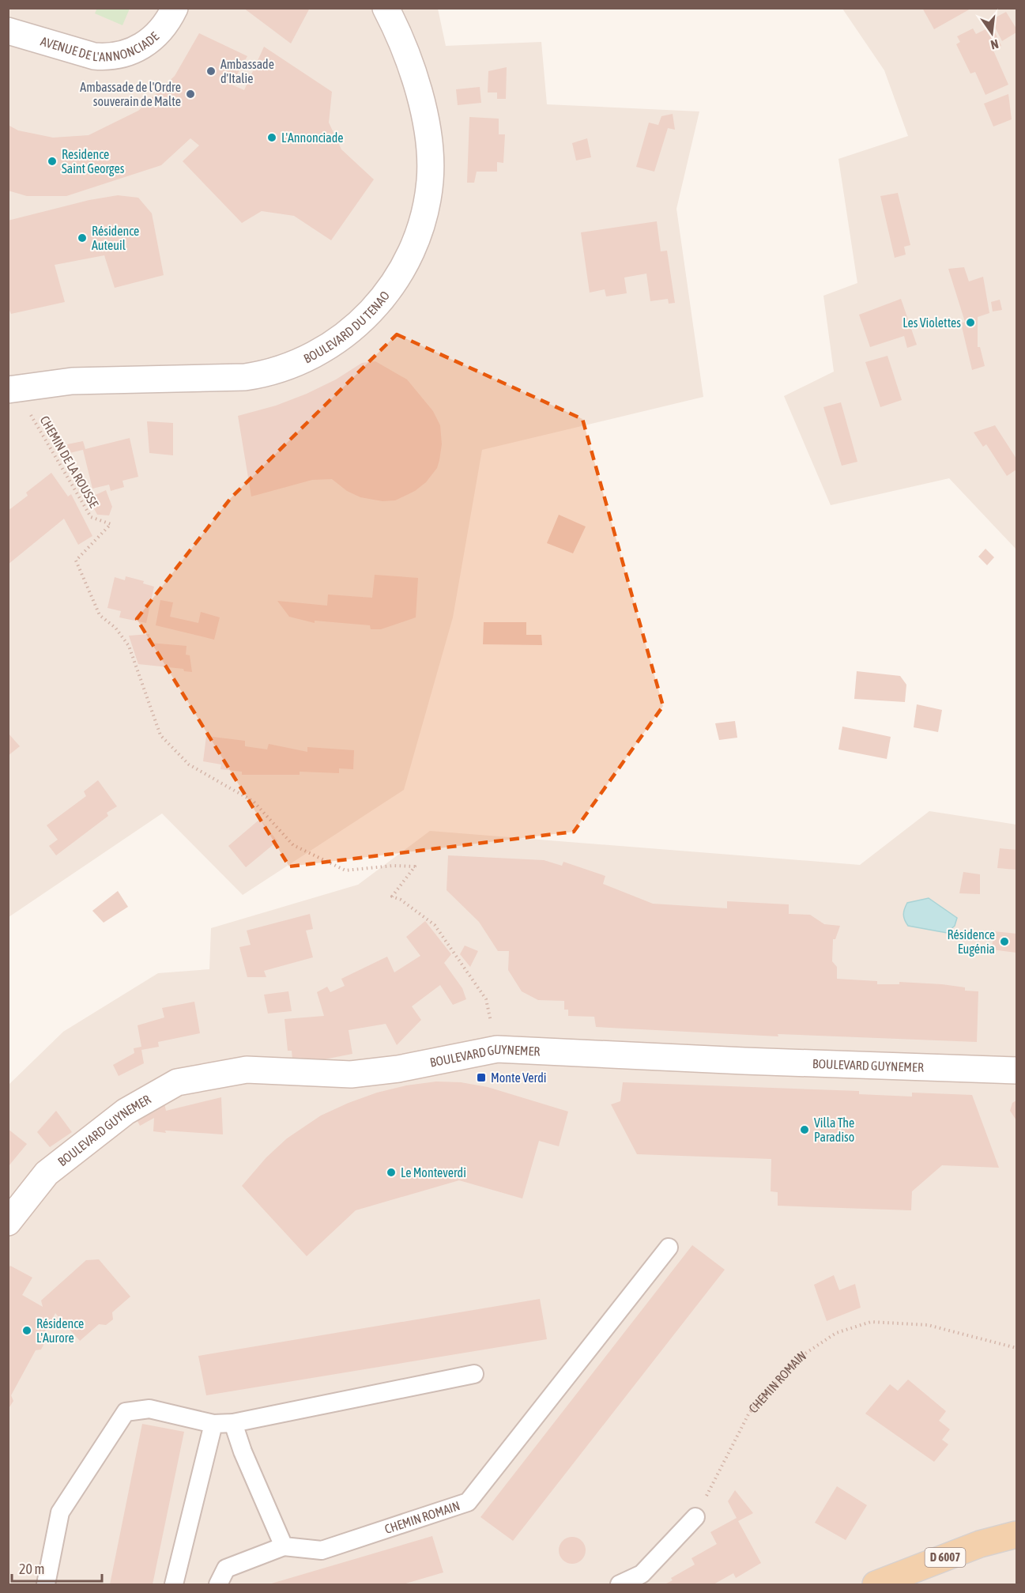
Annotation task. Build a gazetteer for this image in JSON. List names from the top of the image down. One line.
{"streets":{"main road":["AVENUE DE L'ANNONCIADE","BOULEVARD DU TENAO","BOULEVARD GUYNEMER","D 6007"],"lane":["CHEMIN ROMAIN"],"path":["CHEMIN DE LA ROUSSE"]},"crossings":[["BOULEVARD DU TENAO","CHEMIN DE LA ROUSSE"],["CHEMIN DE LA ROUSSE","BOULEVARD GUYNEMER"]],"places":{"other":["Ambassade d'Italie","Ambassade de l'Ordre souverain de Malte","L'Annonciade","Residence Saint Georges","Résidence Auteuil","Les Violettes","Résidence Eugénia","Villa The Paradiso","Le Monteverdi","Résidence L'Aurore"],"transit":["Monte Verdi"]},"scale_bar":"20 m","north":"bottom"}
